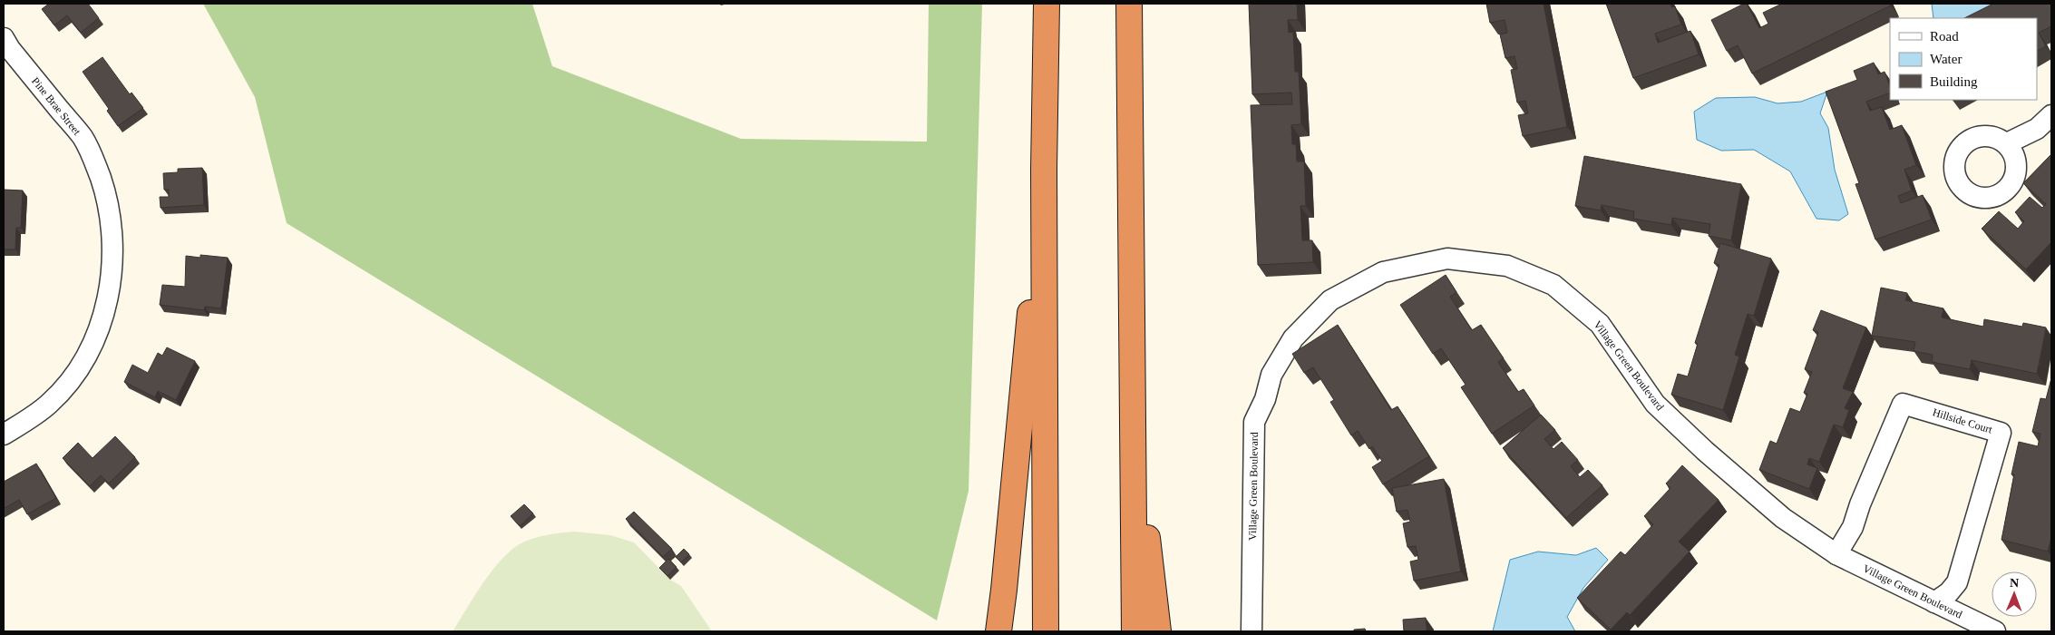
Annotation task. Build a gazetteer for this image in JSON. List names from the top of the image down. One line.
{"streets":{"street":["Pine Brae Street","Village Green Boulevard","Hillside Court"]},"crossings":[["Village Green Boulevard","Hillside Court"]],"legend":["Road","Water","Building"],"north":"top"}
